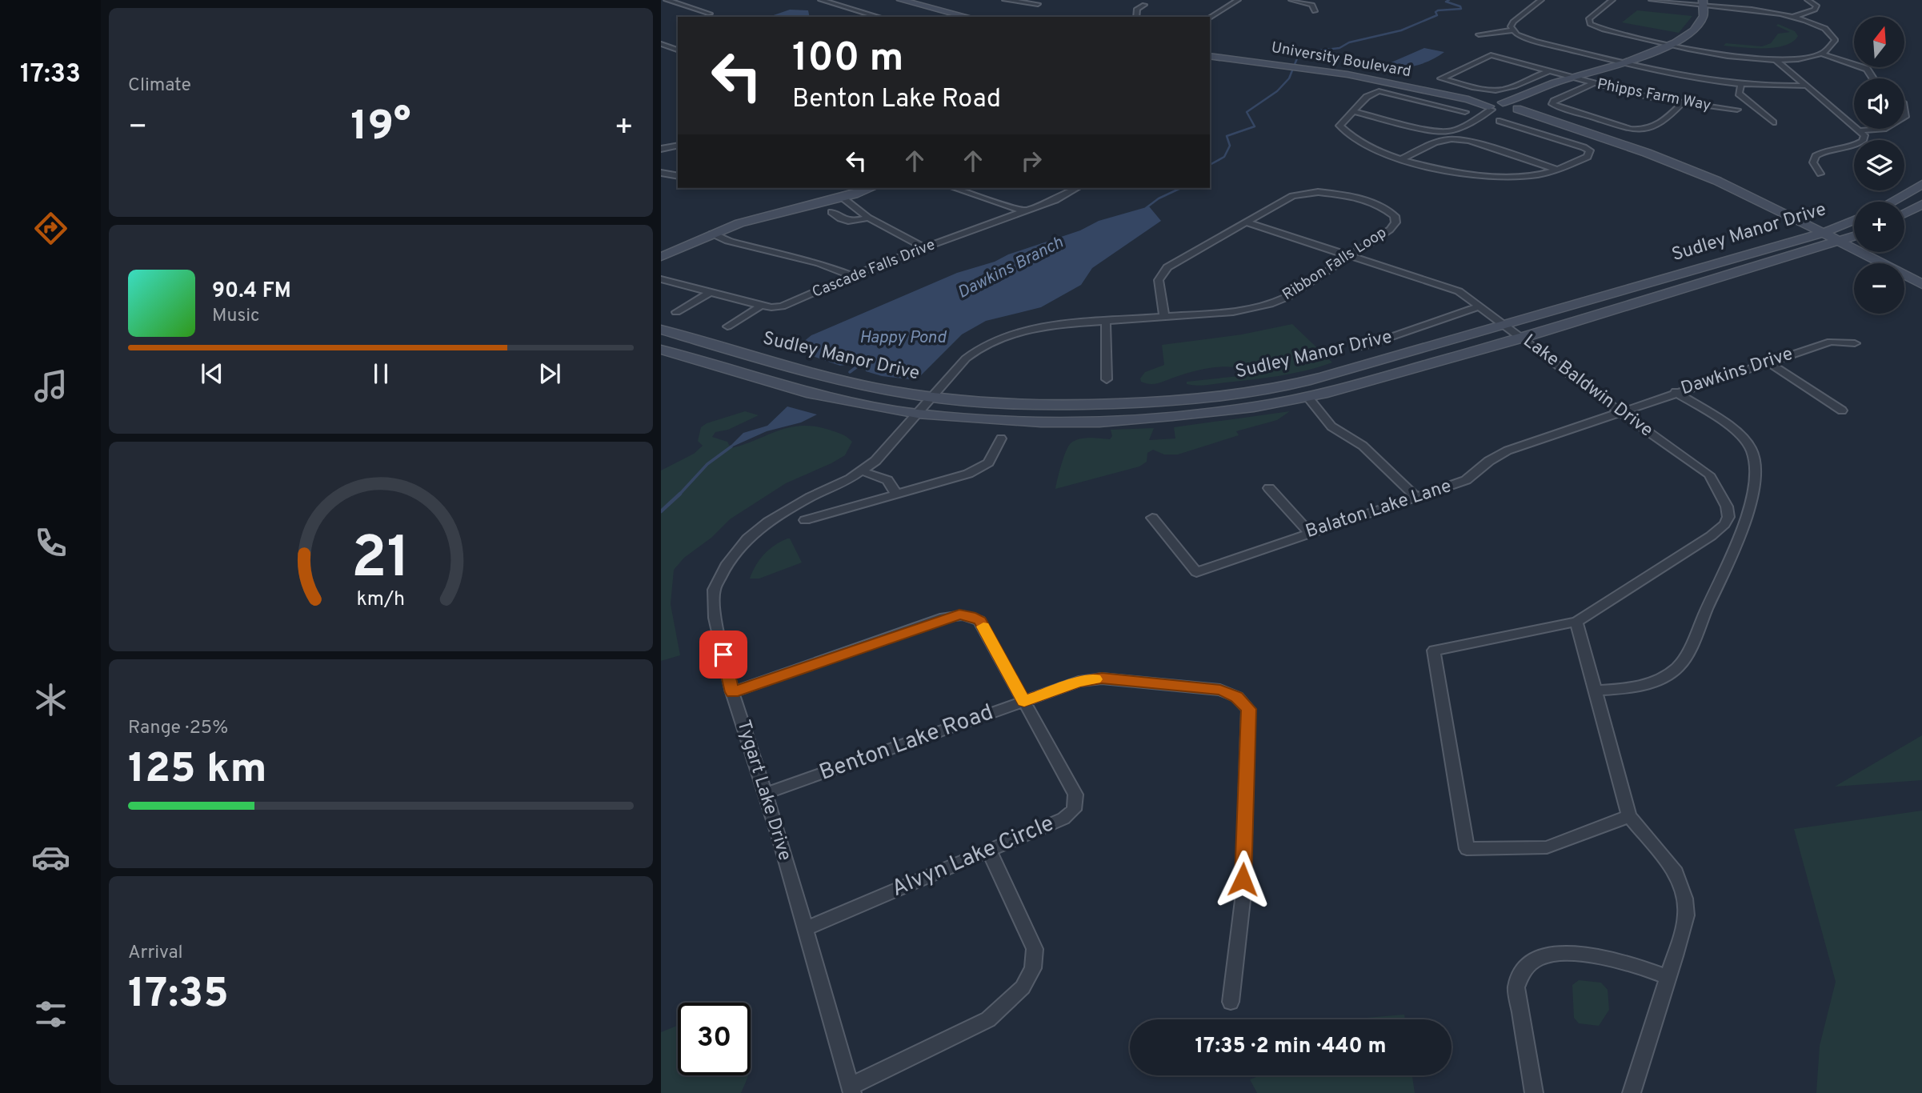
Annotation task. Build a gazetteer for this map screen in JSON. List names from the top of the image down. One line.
{"streets":{"main road":["University Boulevard","Sudley Manor Drive"],"street":["Phipps Farm Way","Ribbon Falls Loop","Cascade Falls Drive","Dawkins Drive","Lake Baldwin Drive","Balaton Lake Lane","Benton Lake Road","Tygart Lake Drive","Alvyn Lake Circle"]},"crossings":[["University Boulevard","Sudley Manor Drive"],["Sudley Manor Drive","Ribbon Falls Loop"],["Sudley Manor Drive","Lake Baldwin Drive"],["Sudley Manor Drive","Tygart Lake Drive"],["Ribbon Falls Loop","Lake Baldwin Drive"],["Ribbon Falls Loop","Tygart Lake Drive"],["Dawkins Drive","Lake Baldwin Drive"],["Dawkins Drive","Balaton Lake Lane"],["Lake Baldwin Drive","Balaton Lake Lane"],["Benton Lake Road","Tygart Lake Drive"],["Benton Lake Road","Alvyn Lake Circle"],["Tygart Lake Drive","Alvyn Lake Circle"]],"water":["Dawkins Branch","Happy Pond"],"north":"top","page":{"tabs":"17:33","tile":["Climate",["Range · 25%","125 km"],["Arrival","17:35"]],"map_buttons":["+","−"],"turn":["100 m","Benton Lake Road"],"heat":["−","19°","+"],"song":["90.4 FM","Music"],"limit":"30","trip":"17:35 · 2 min · 440 m","gauge":["21","km/h"]}}
